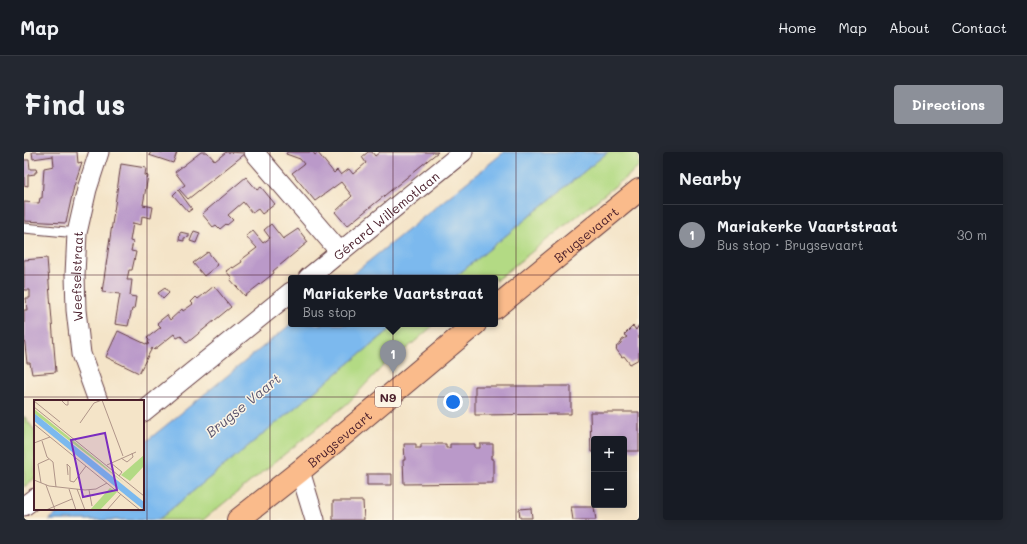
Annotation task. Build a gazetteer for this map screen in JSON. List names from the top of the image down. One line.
{"streets":{"main road":["Brugsevaart","N9"],"street":["Gérard Willemotlaan","Weefselstraat"]},"water":["Brugse Vaart"],"page":{"header":"Map","nav":["Home","Map","About","Contact"],"buttons":"Directions","title":"Find us","heading":"Nearby","list":[{"mark":"1","name":"Mariakerke Vaartstraat","note":"Bus stop · Brugsevaart","value":"30 m"}],"popup":["Mariakerke Vaartstraat","Bus stop"],"pins":"1","map_buttons":["+","−"]}}
